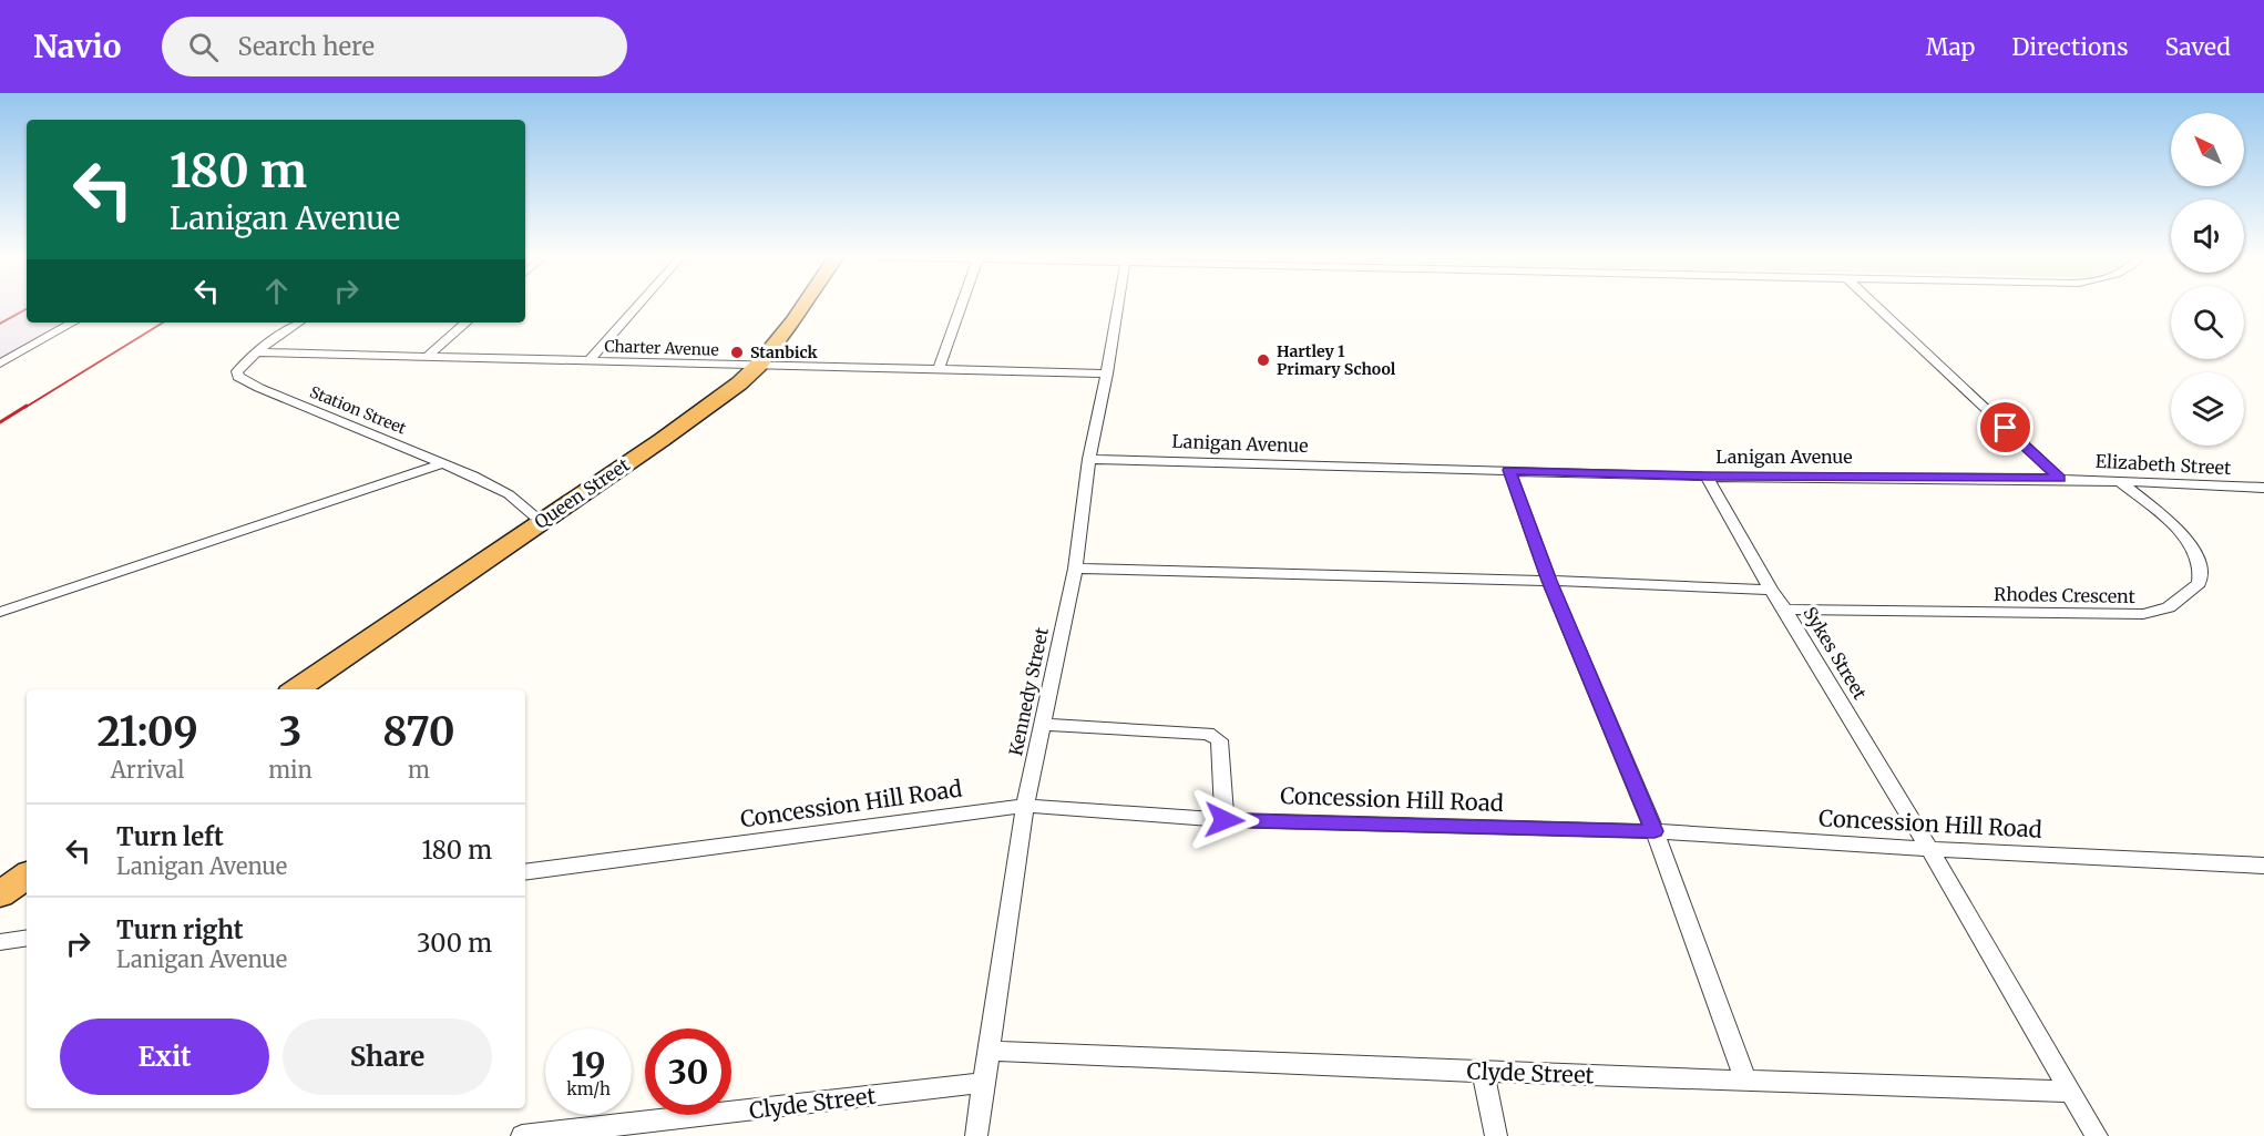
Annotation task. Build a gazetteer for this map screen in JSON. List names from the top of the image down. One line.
{"streets":{"highway":["Queen Street"],"street":["Charter Avenue","Station Street","Lanigan Avenue","Elizabeth Street","Rhodes Crescent","Sykes Street","Kennedy Street","Concession Hill Road","Clyde Street"]},"crossings":[["Charter Avenue","Station Street"],["Charter Avenue","Queen Street"],["Charter Avenue","Kennedy Street"],["Station Street","Queen Street"],["Lanigan Avenue","Elizabeth Street"],["Lanigan Avenue","Sykes Street"],["Lanigan Avenue","Kennedy Street"],["Elizabeth Street","Rhodes Crescent"],["Rhodes Crescent","Sykes Street"],["Sykes Street","Concession Hill Road"],["Sykes Street","Clyde Street"],["Kennedy Street","Concession Hill Road"],["Kennedy Street","Clyde Street"]],"places":["Stanbick","Hartley 1 Primary School"],"north":"top left","page":{"header":"Navio","search":"Search here","nav":["Map","Directions","Saved"],"turn":["180 m","Lanigan Avenue"],"eta":["21:09","Arrival","3","min","870","m"],"list":[{"name":"Turn left","note":"Lanigan Avenue","value":"180 m"},{"name":"Turn right","note":"Lanigan Avenue","value":"300 m"}],"buttons":["Exit","Share"],"speed":"19 km/h","limit":"30"}}
